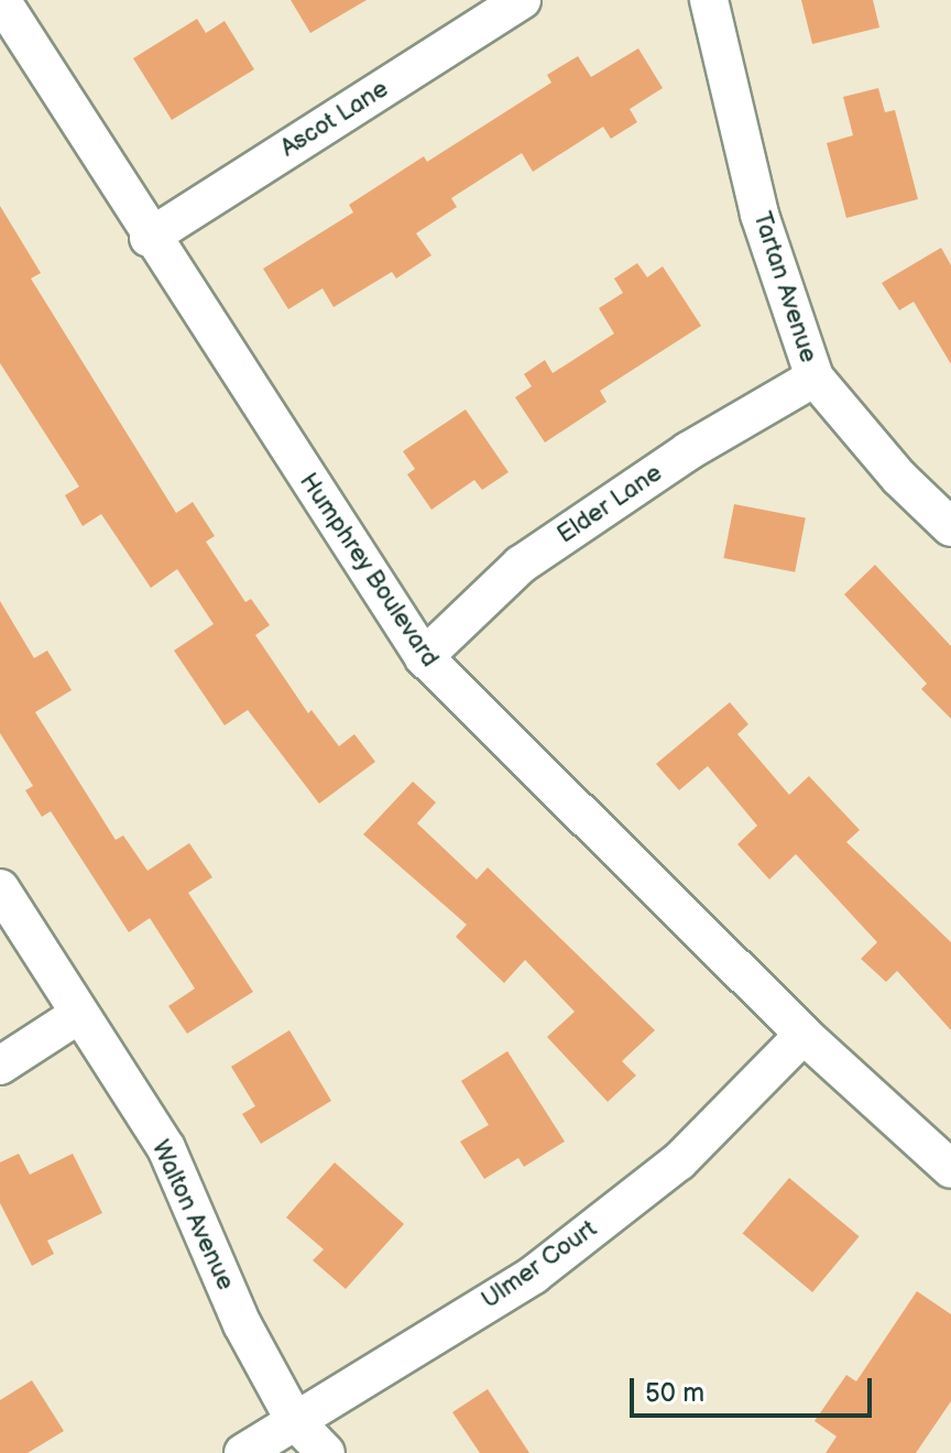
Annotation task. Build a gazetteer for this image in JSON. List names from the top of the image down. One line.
{"streets":{"street":["Ascot Lane","Tartan Avenue","Elder Lane","Humphrey Boulevard","Walton Avenue","Ulmer Court"]},"crossings":[["Ascot Lane","Humphrey Boulevard"],["Tartan Avenue","Elder Lane"],["Elder Lane","Humphrey Boulevard"],["Humphrey Boulevard","Ulmer Court"],["Walton Avenue","Ulmer Court"]],"scale_bar":"50 m"}
